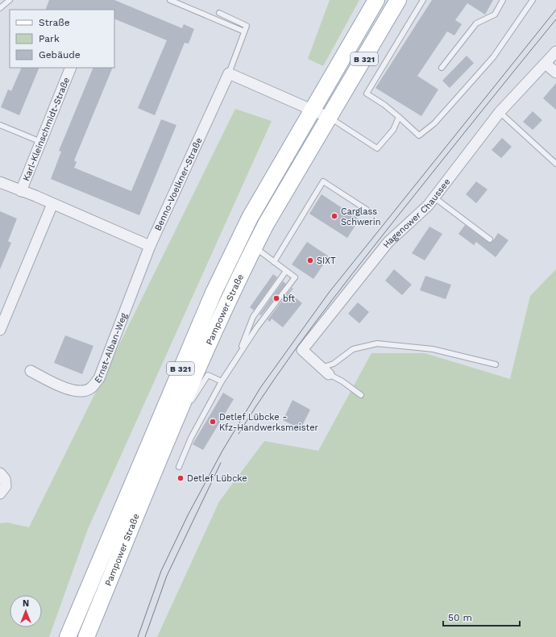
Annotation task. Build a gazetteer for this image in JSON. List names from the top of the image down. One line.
{"streets":{"main road":["B 321","Pampower Straße"],"street":["Karl-Kleinschmidt-Straße","Benno-Voelkner-Straße","Hagenower Chaussee","Ernst-Alban-Weg"]},"crossings":[["Benno-Voelkner-Straße","Ernst-Alban-Weg"]],"places":["Carglass Schwerin","SIXT","bft","Detlef Lübcke - Kfz-Handwerksmeister","Detlef Lübcke"],"legend":["Straße","Park","Gebäude"],"scale_bar":"50 m","north":"top"}
